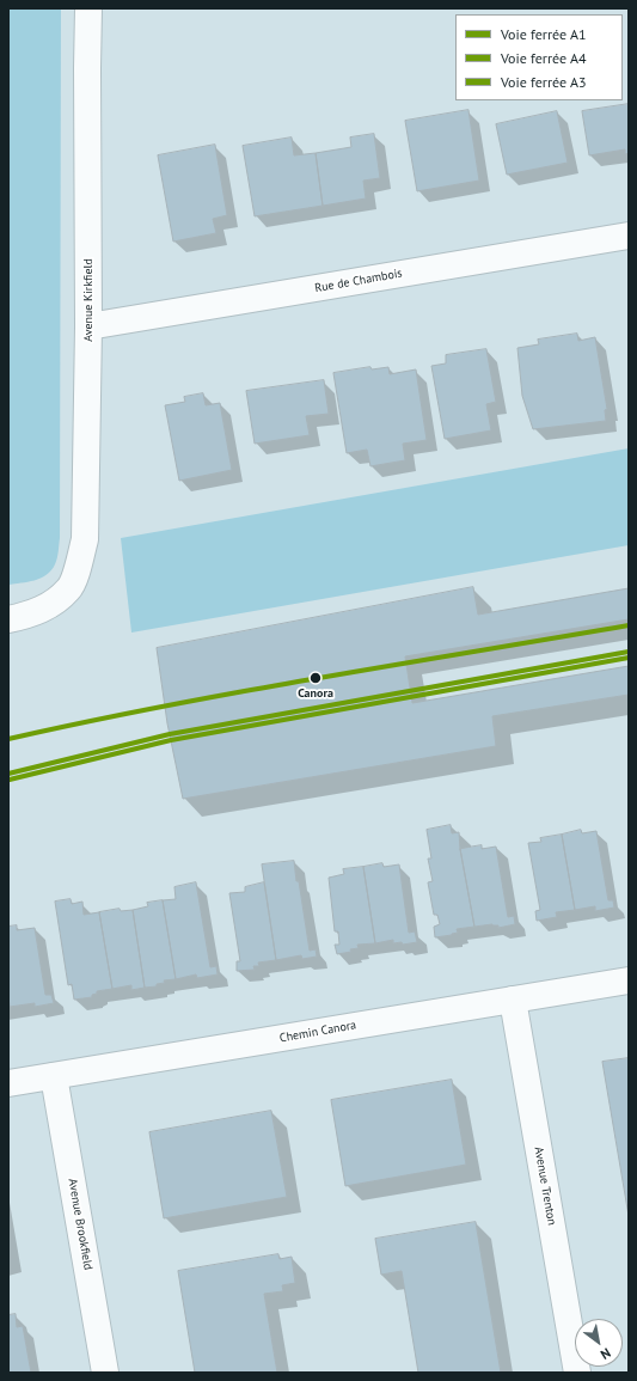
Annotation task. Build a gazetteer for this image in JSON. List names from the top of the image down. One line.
{"streets":{"street":["Rue de Chambois","Avenue Kirkfield","Chemin Canora","Avenue Trenton","Avenue Brookfield"]},"crossings":[["Rue de Chambois","Avenue Kirkfield"],["Chemin Canora","Avenue Trenton"],["Chemin Canora","Avenue Brookfield"]],"places":["Canora"],"lines":["rail line A1","rail line A4","rail line A3"],"legend":["Voie ferrée A1","Voie ferrée A4","Voie ferrée A3"],"north":"bottom right"}
